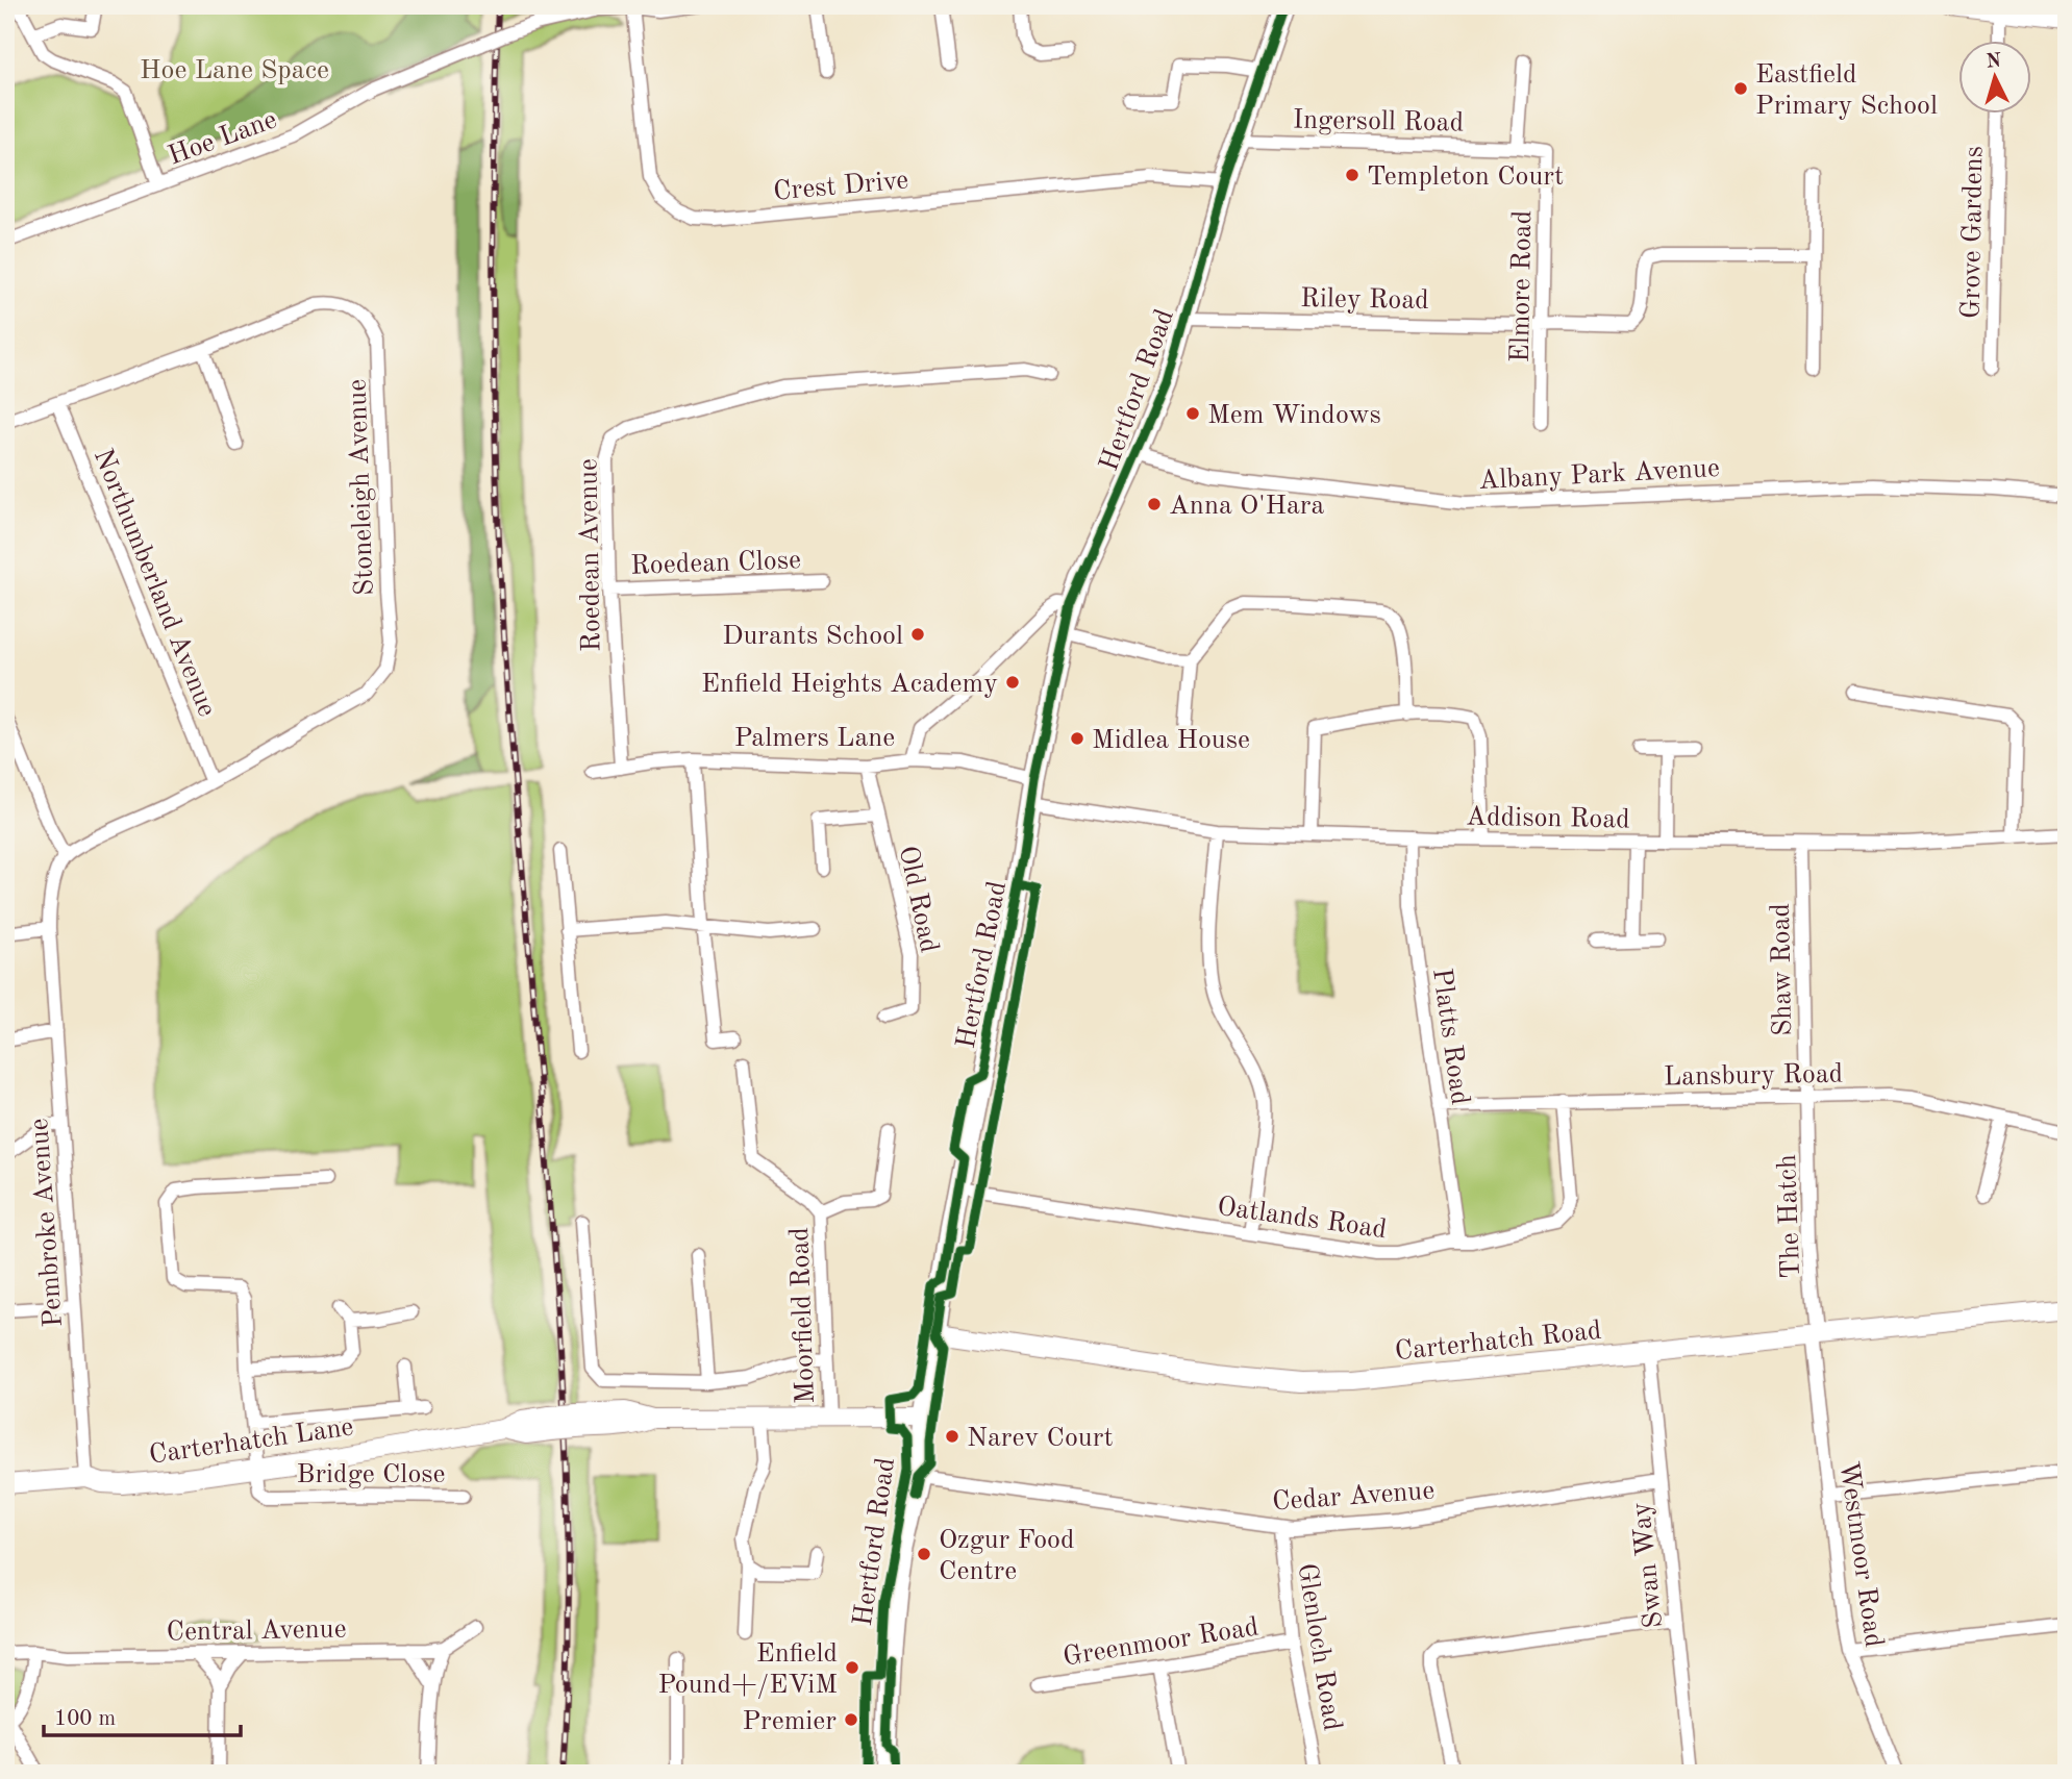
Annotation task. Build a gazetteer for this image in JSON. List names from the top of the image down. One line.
{"streets":{"main road":["Hertford Road"],"street":["Ingersoll Road","Hoe Lane","Crest Drive","Grove Gardens","Elmore Road","Riley Road","Albany Park Avenue","Stoneleigh Avenue","Roedean Avenue","Roedean Close","Northumberland Avenue","Palmers Lane","Addison Road","Old Road","Shaw Road","Platts Road","Lansbury Road","Oatlands Road","The Hatch","Pembroke Avenue","Moorfield Road","Carterhatch Road","Carterhatch Lane","Bridge Close","Cedar Avenue","Westmoor Road","Swan Way","Central Avenue","Greenmoor Road","Glenloch Road"]},"crossings":[["Ingersoll Road","Elmore Road"],["Ingersoll Road","Hertford Road"],["Hoe Lane","Crest Drive"],["Crest Drive","Hertford Road"],["Elmore Road","Riley Road"],["Riley Road","Hertford Road"],["Hertford Road","Albany Park Avenue"],["Hertford Road","Palmers Lane"],["Hertford Road","Addison Road"],["Hertford Road","Oatlands Road"],["Hertford Road","Carterhatch Road"],["Hertford Road","Carterhatch Lane"],["Hertford Road","Cedar Avenue"],["Stoneleigh Avenue","Northumberland Avenue"],["Stoneleigh Avenue","Pembroke Avenue"],["Roedean Avenue","Roedean Close"],["Roedean Avenue","Palmers Lane"],["Palmers Lane","Old Road"],["Addison Road","Shaw Road"],["Addison Road","Platts Road"],["Shaw Road","Lansbury Road"],["Shaw Road","The Hatch"],["Platts Road","Lansbury Road"],["Platts Road","Oatlands Road"],["Lansbury Road","Oatlands Road"],["Lansbury Road","The Hatch"],["The Hatch","Carterhatch Road"],["The Hatch","Westmoor Road"],["Pembroke Avenue","Carterhatch Lane"],["Moorfield Road","Carterhatch Lane"],["Carterhatch Road","Westmoor Road"],["Carterhatch Road","Swan Way"],["Carterhatch Lane","Bridge Close"],["Cedar Avenue","Swan Way"],["Cedar Avenue","Glenloch Road"],["Greenmoor Road","Glenloch Road"]],"parks":["Hoe Lane Space"],"places":["Eastfield Primary School","Templeton Court","Mem Windows","Anna O'Hara","Durants School","Enfield Heights Academy","Midlea House","Narev Court","Ozgur Food Centre","Enfield Pound+/EViM","Premier"],"scale_bar":"100 m","north":"top"}
